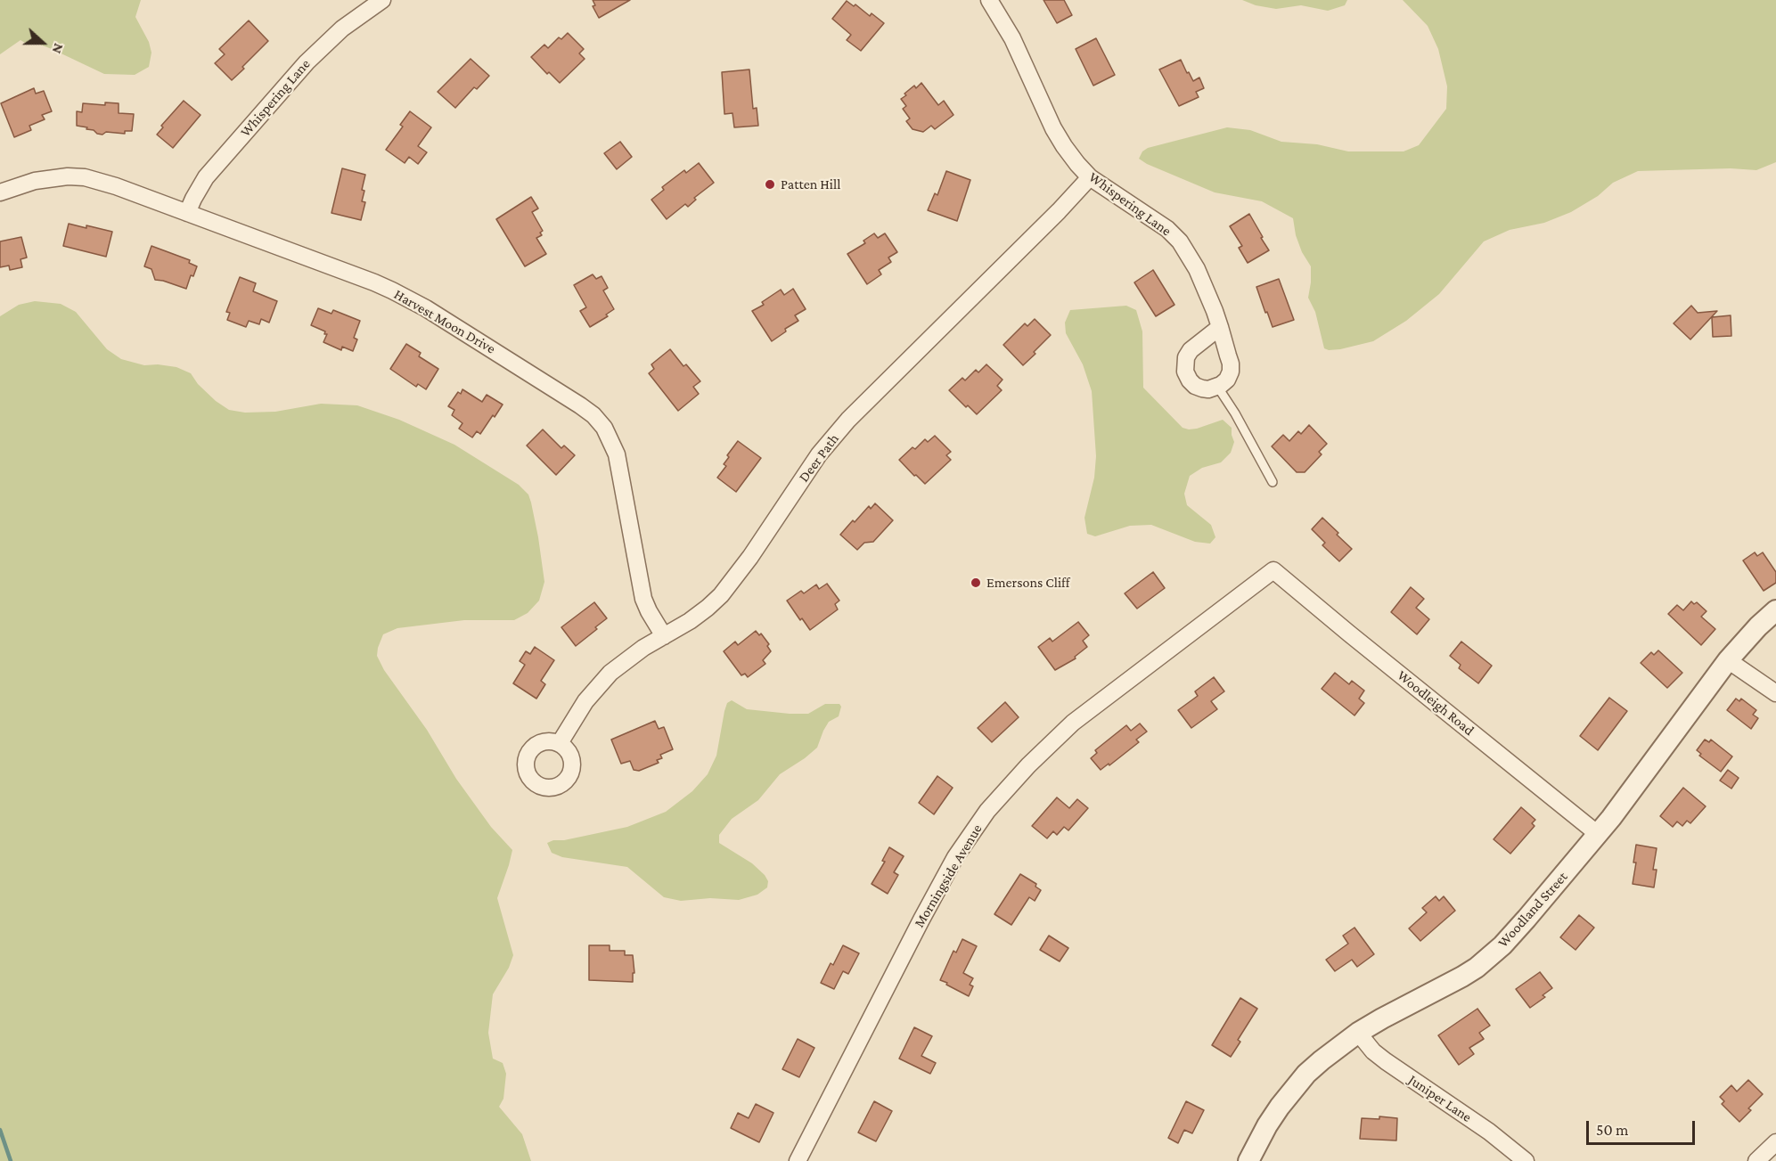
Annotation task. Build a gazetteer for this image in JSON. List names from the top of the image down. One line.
{"streets":{"street":["Whispering Lane","Harvest Moon Drive","Deer Path","Woodleigh Road","Morningside Avenue","Woodland Street","Juniper Lane"]},"crossings":[["Whispering Lane","Harvest Moon Drive"],["Whispering Lane","Deer Path"],["Harvest Moon Drive","Deer Path"],["Woodleigh Road","Morningside Avenue"],["Woodleigh Road","Woodland Street"],["Woodland Street","Juniper Lane"]],"places":["Patten Hill","Emersons Cliff"],"scale_bar":"50 m","north":"right"}
